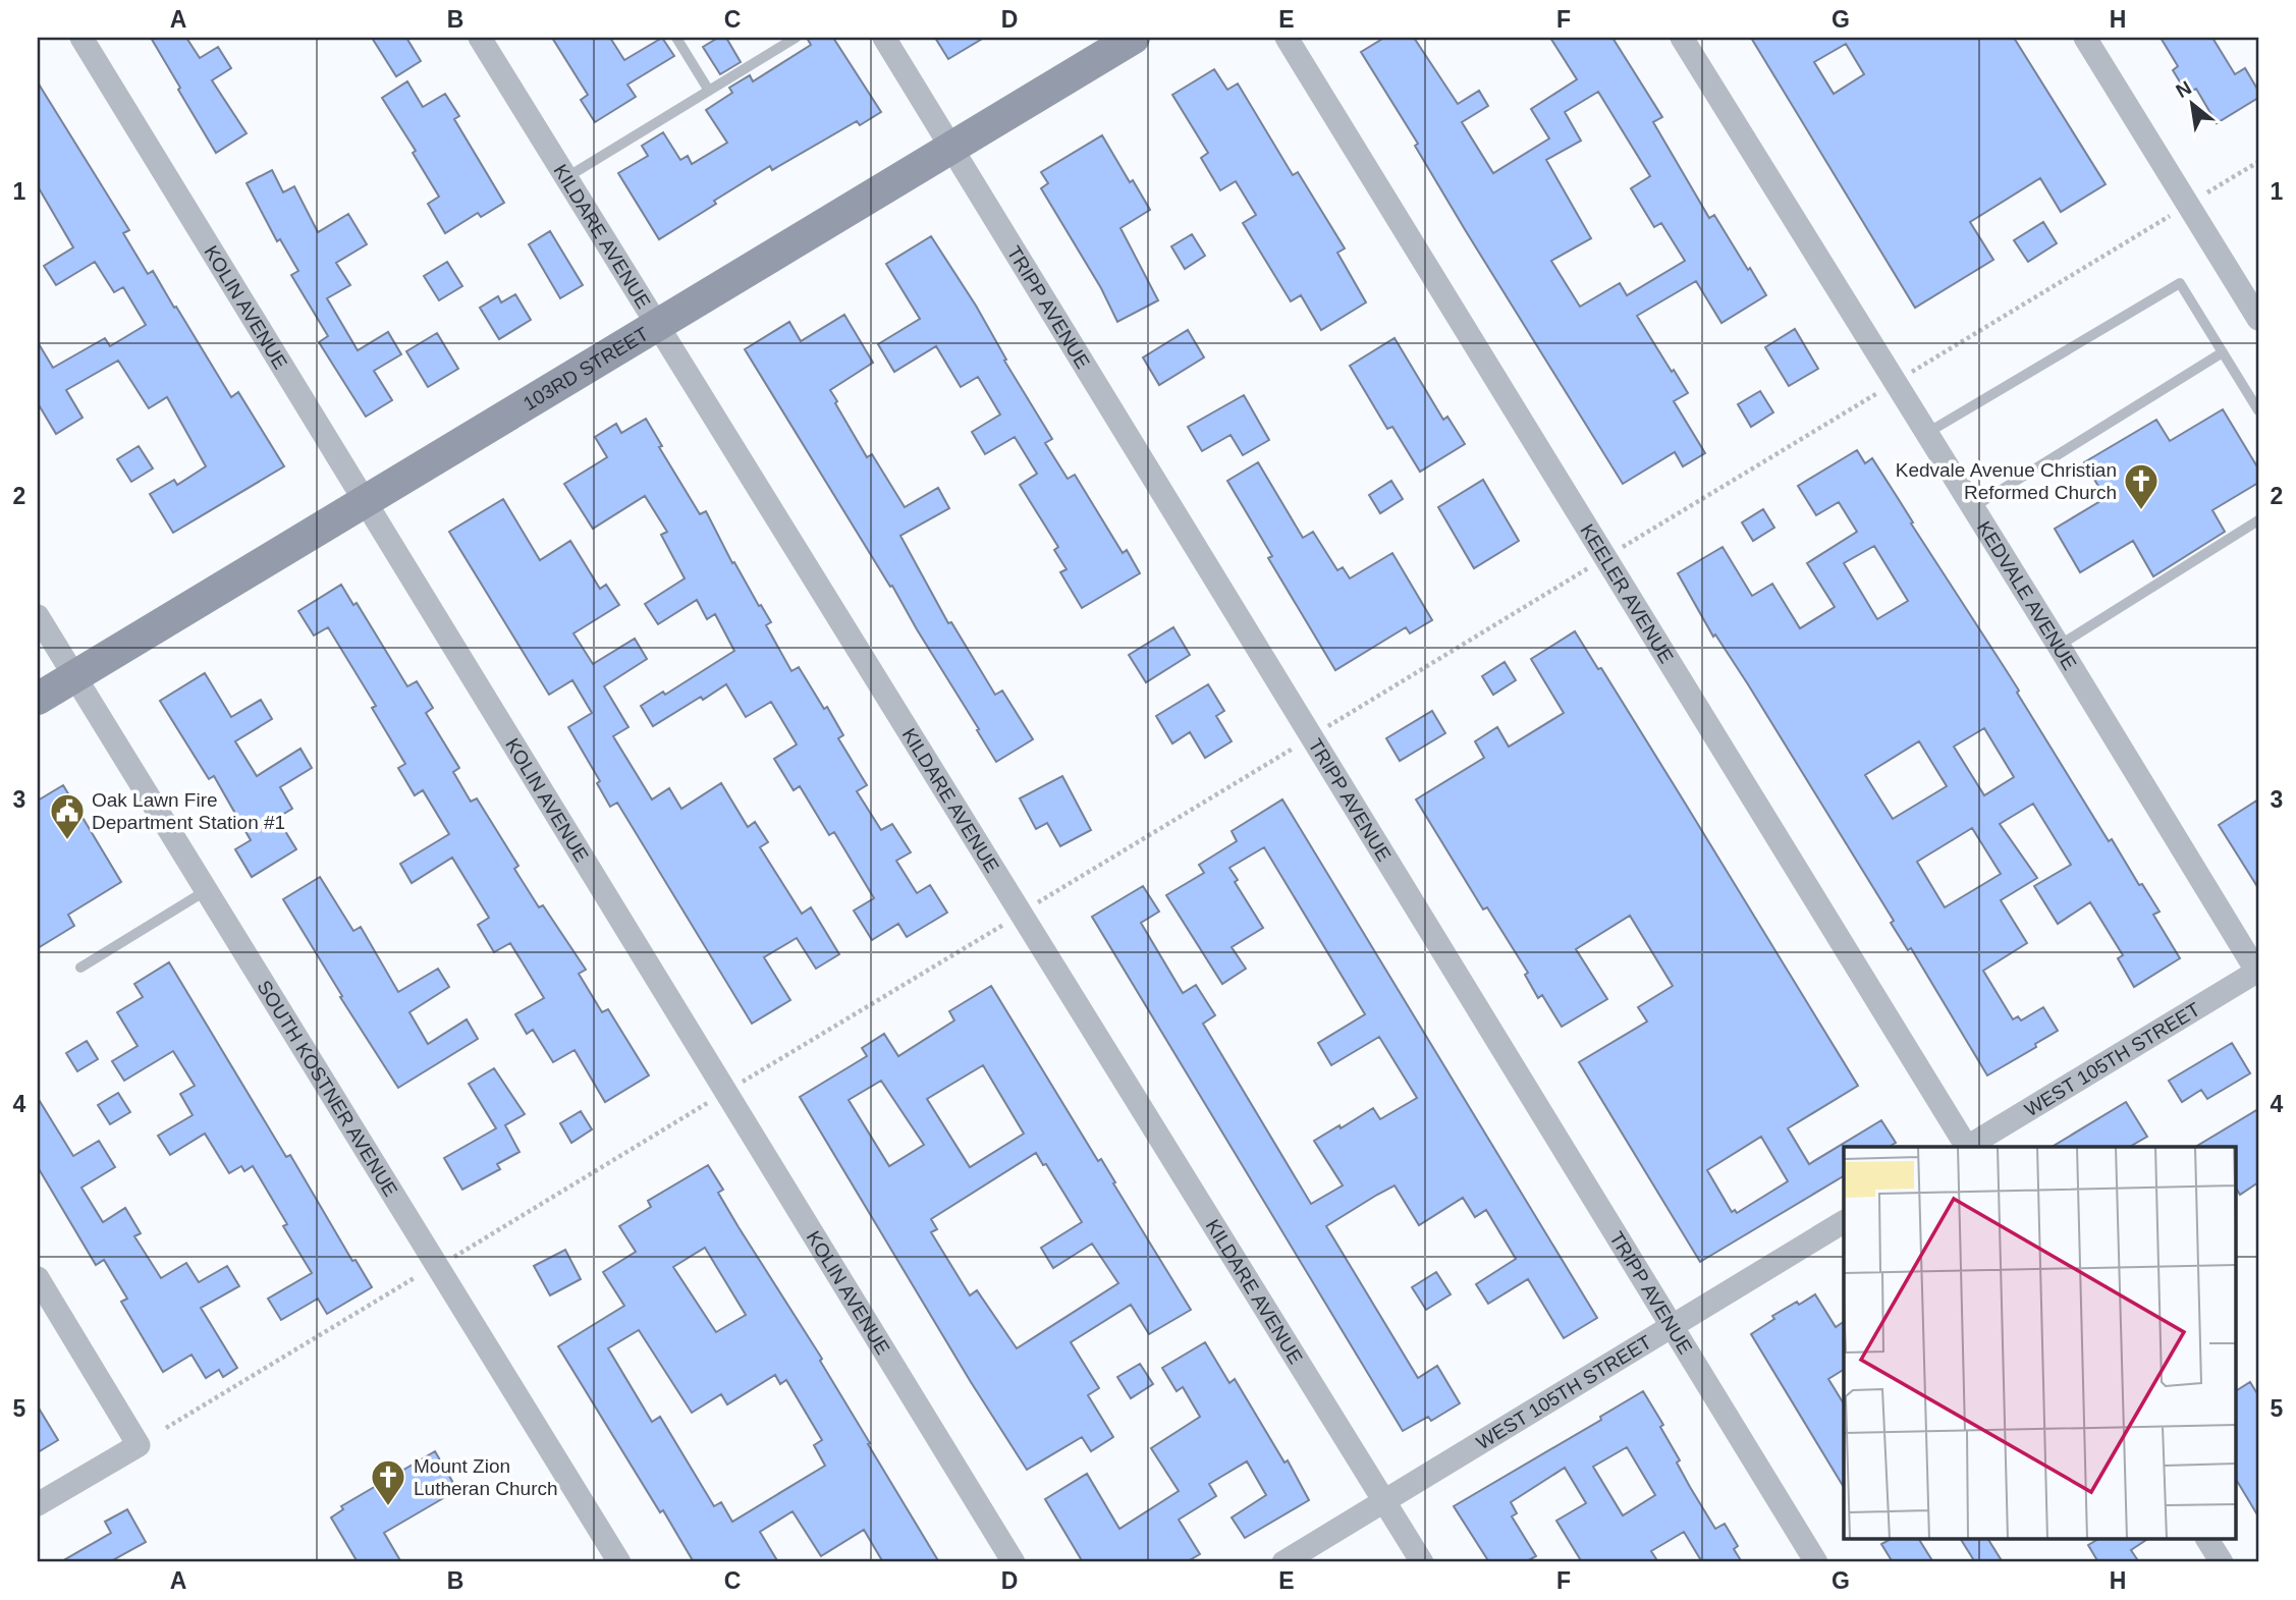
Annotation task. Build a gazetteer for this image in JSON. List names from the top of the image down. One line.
{"streets":{"main road":["103RD STREET"],"street":["KILDARE AVENUE","TRIPP AVENUE","KOLIN AVENUE","KEELER AVENUE","KEDVALE AVENUE","WEST 105TH STREET","SOUTH KOSTNER AVENUE"]},"crossings":[["KILDARE AVENUE","103RD STREET"],["KILDARE AVENUE","WEST 105TH STREET"],["TRIPP AVENUE","103RD STREET"],["TRIPP AVENUE","WEST 105TH STREET"],["KOLIN AVENUE","103RD STREET"],["103RD STREET","SOUTH KOSTNER AVENUE"],["KEDVALE AVENUE","WEST 105TH STREET"]],"places":{"church":["Kedvale Avenue Christian Reformed Church","Mount Zion Lutheran Church"],"public building":["Oak Lawn Fire Department Station #1"]},"north":"top left","grid":{"columns":["A","B","C","D","E","F","G","H"],"rows":["1","2","3","4","5"]}}
